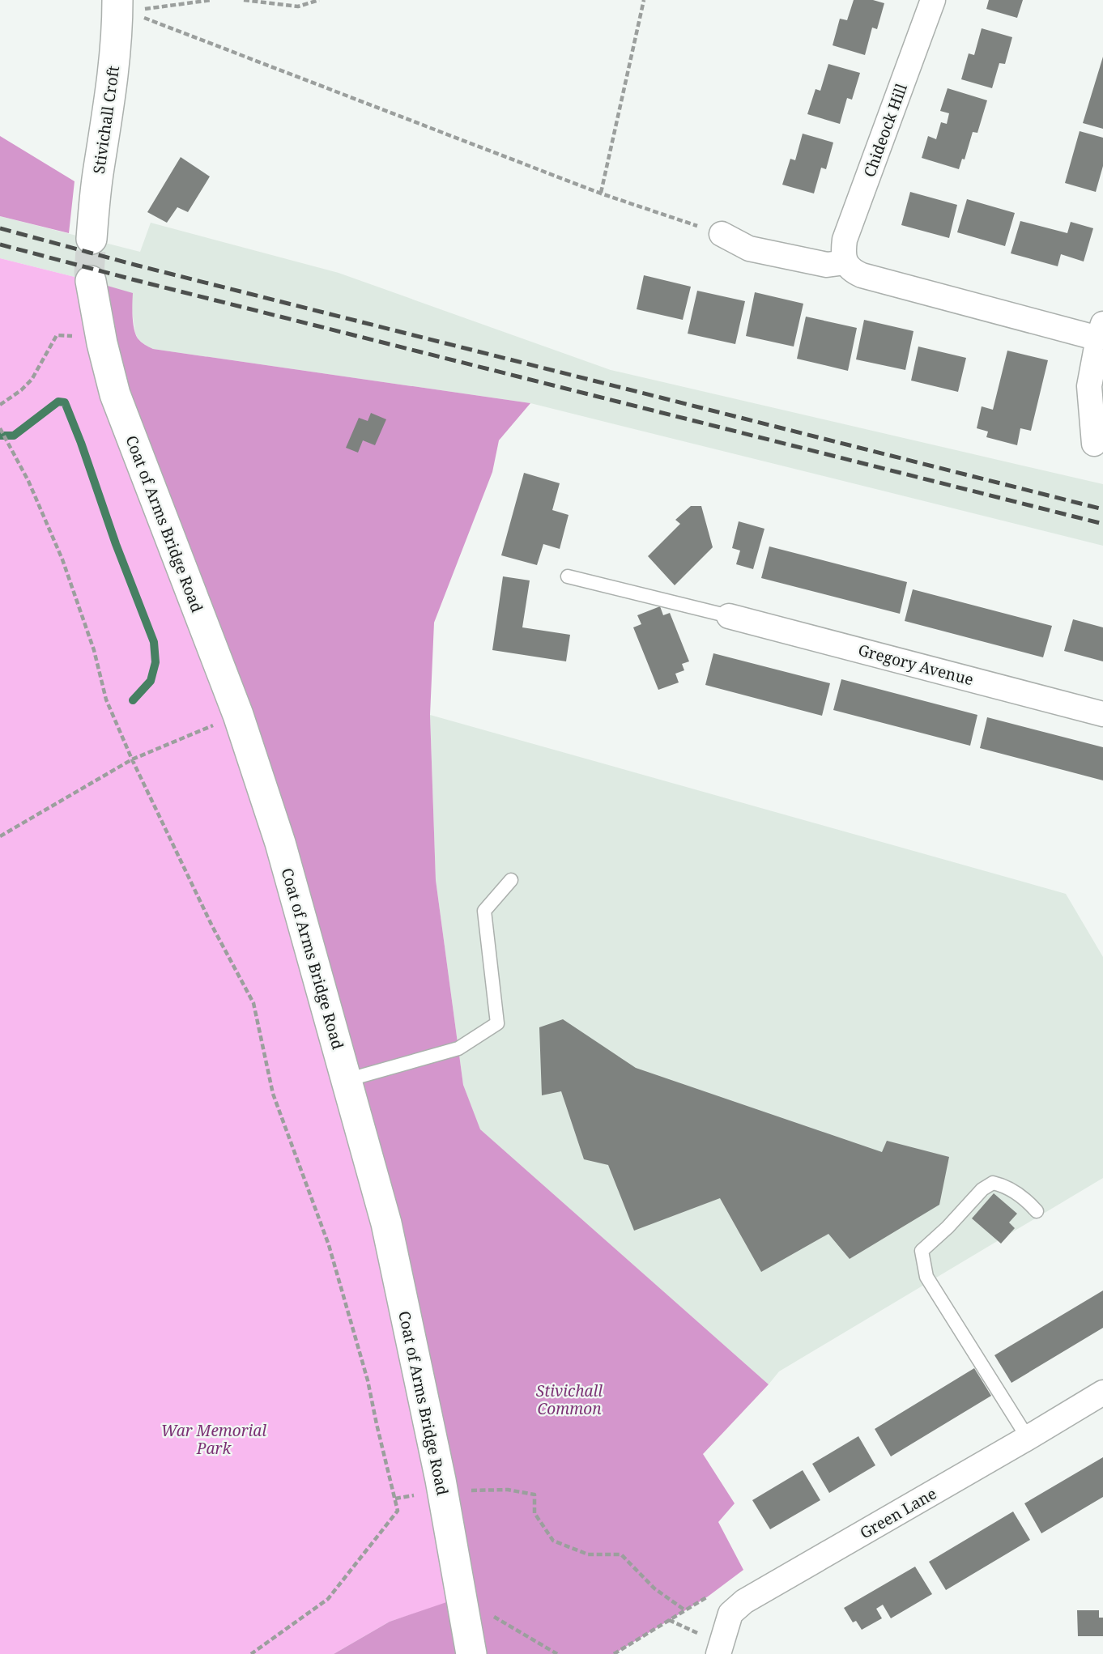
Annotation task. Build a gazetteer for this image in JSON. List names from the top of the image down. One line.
{"streets":{"street":["Stivichall Croft","Chideock Hill","Coat of Arms Bridge Road","Gregory Avenue","Green Lane"]},"parks":["Stivichall Common","War Memorial Park"]}
